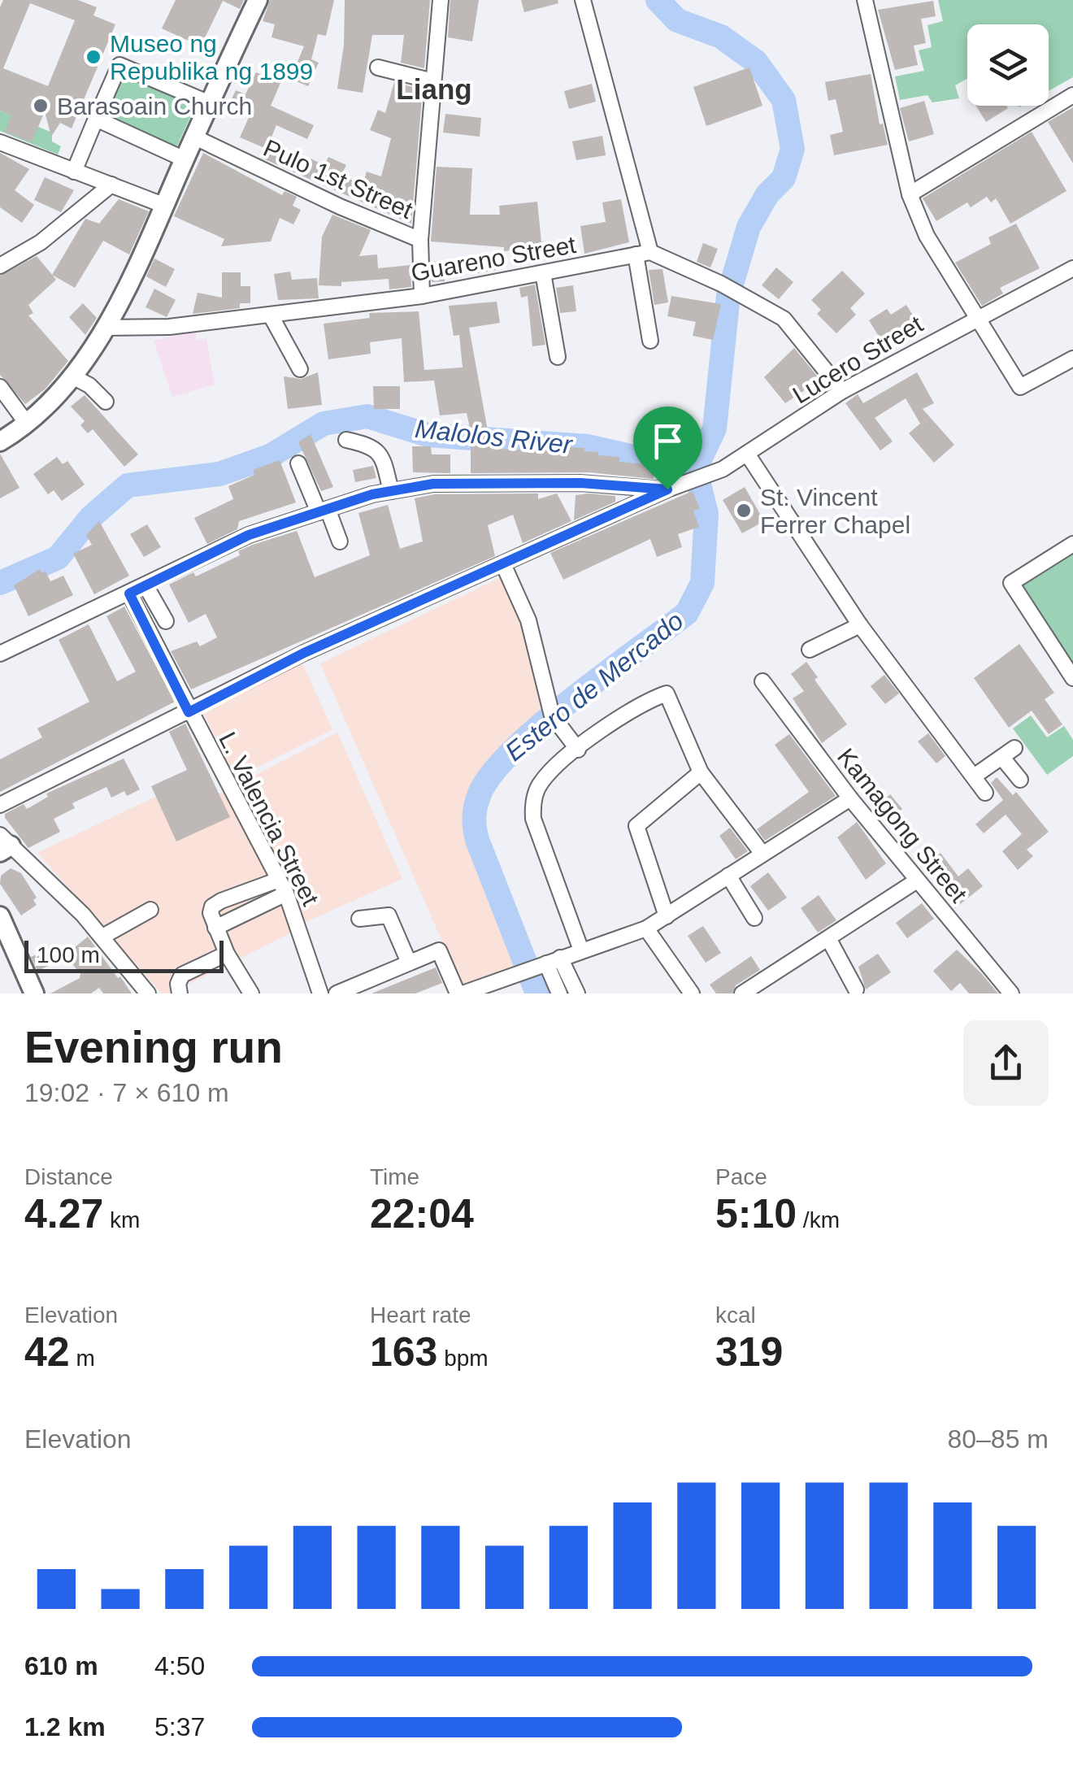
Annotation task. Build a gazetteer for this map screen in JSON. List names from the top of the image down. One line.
{"streets":{"street":["Pulo 1st Street","Guareno Street","Lucero Street","L. Valencia Street","Kamagong Street"]},"districts":["Liang"],"water":["Malolos River","Estero de Mercado"],"places":["Museo ng Republika ng 1899","Barasoain Church","St. Vincent Ferrer Chapel"],"scale_bar":"100 m","page":{"scale":"100 m","heading":["Evening run","19:02 · 7 × 610 m"],"stats":[["Distance","4.27 km"],["Time","22:04"],["Pace","5:10 /km"],["Elevation","42 m"],["Heart rate","163 bpm"],["kcal","319"]],"chart":["Elevation","80–85 m"],"list":[{"name":"610 m","note":"4:50"},{"name":"1.2 km","note":"5:37"}]}}
